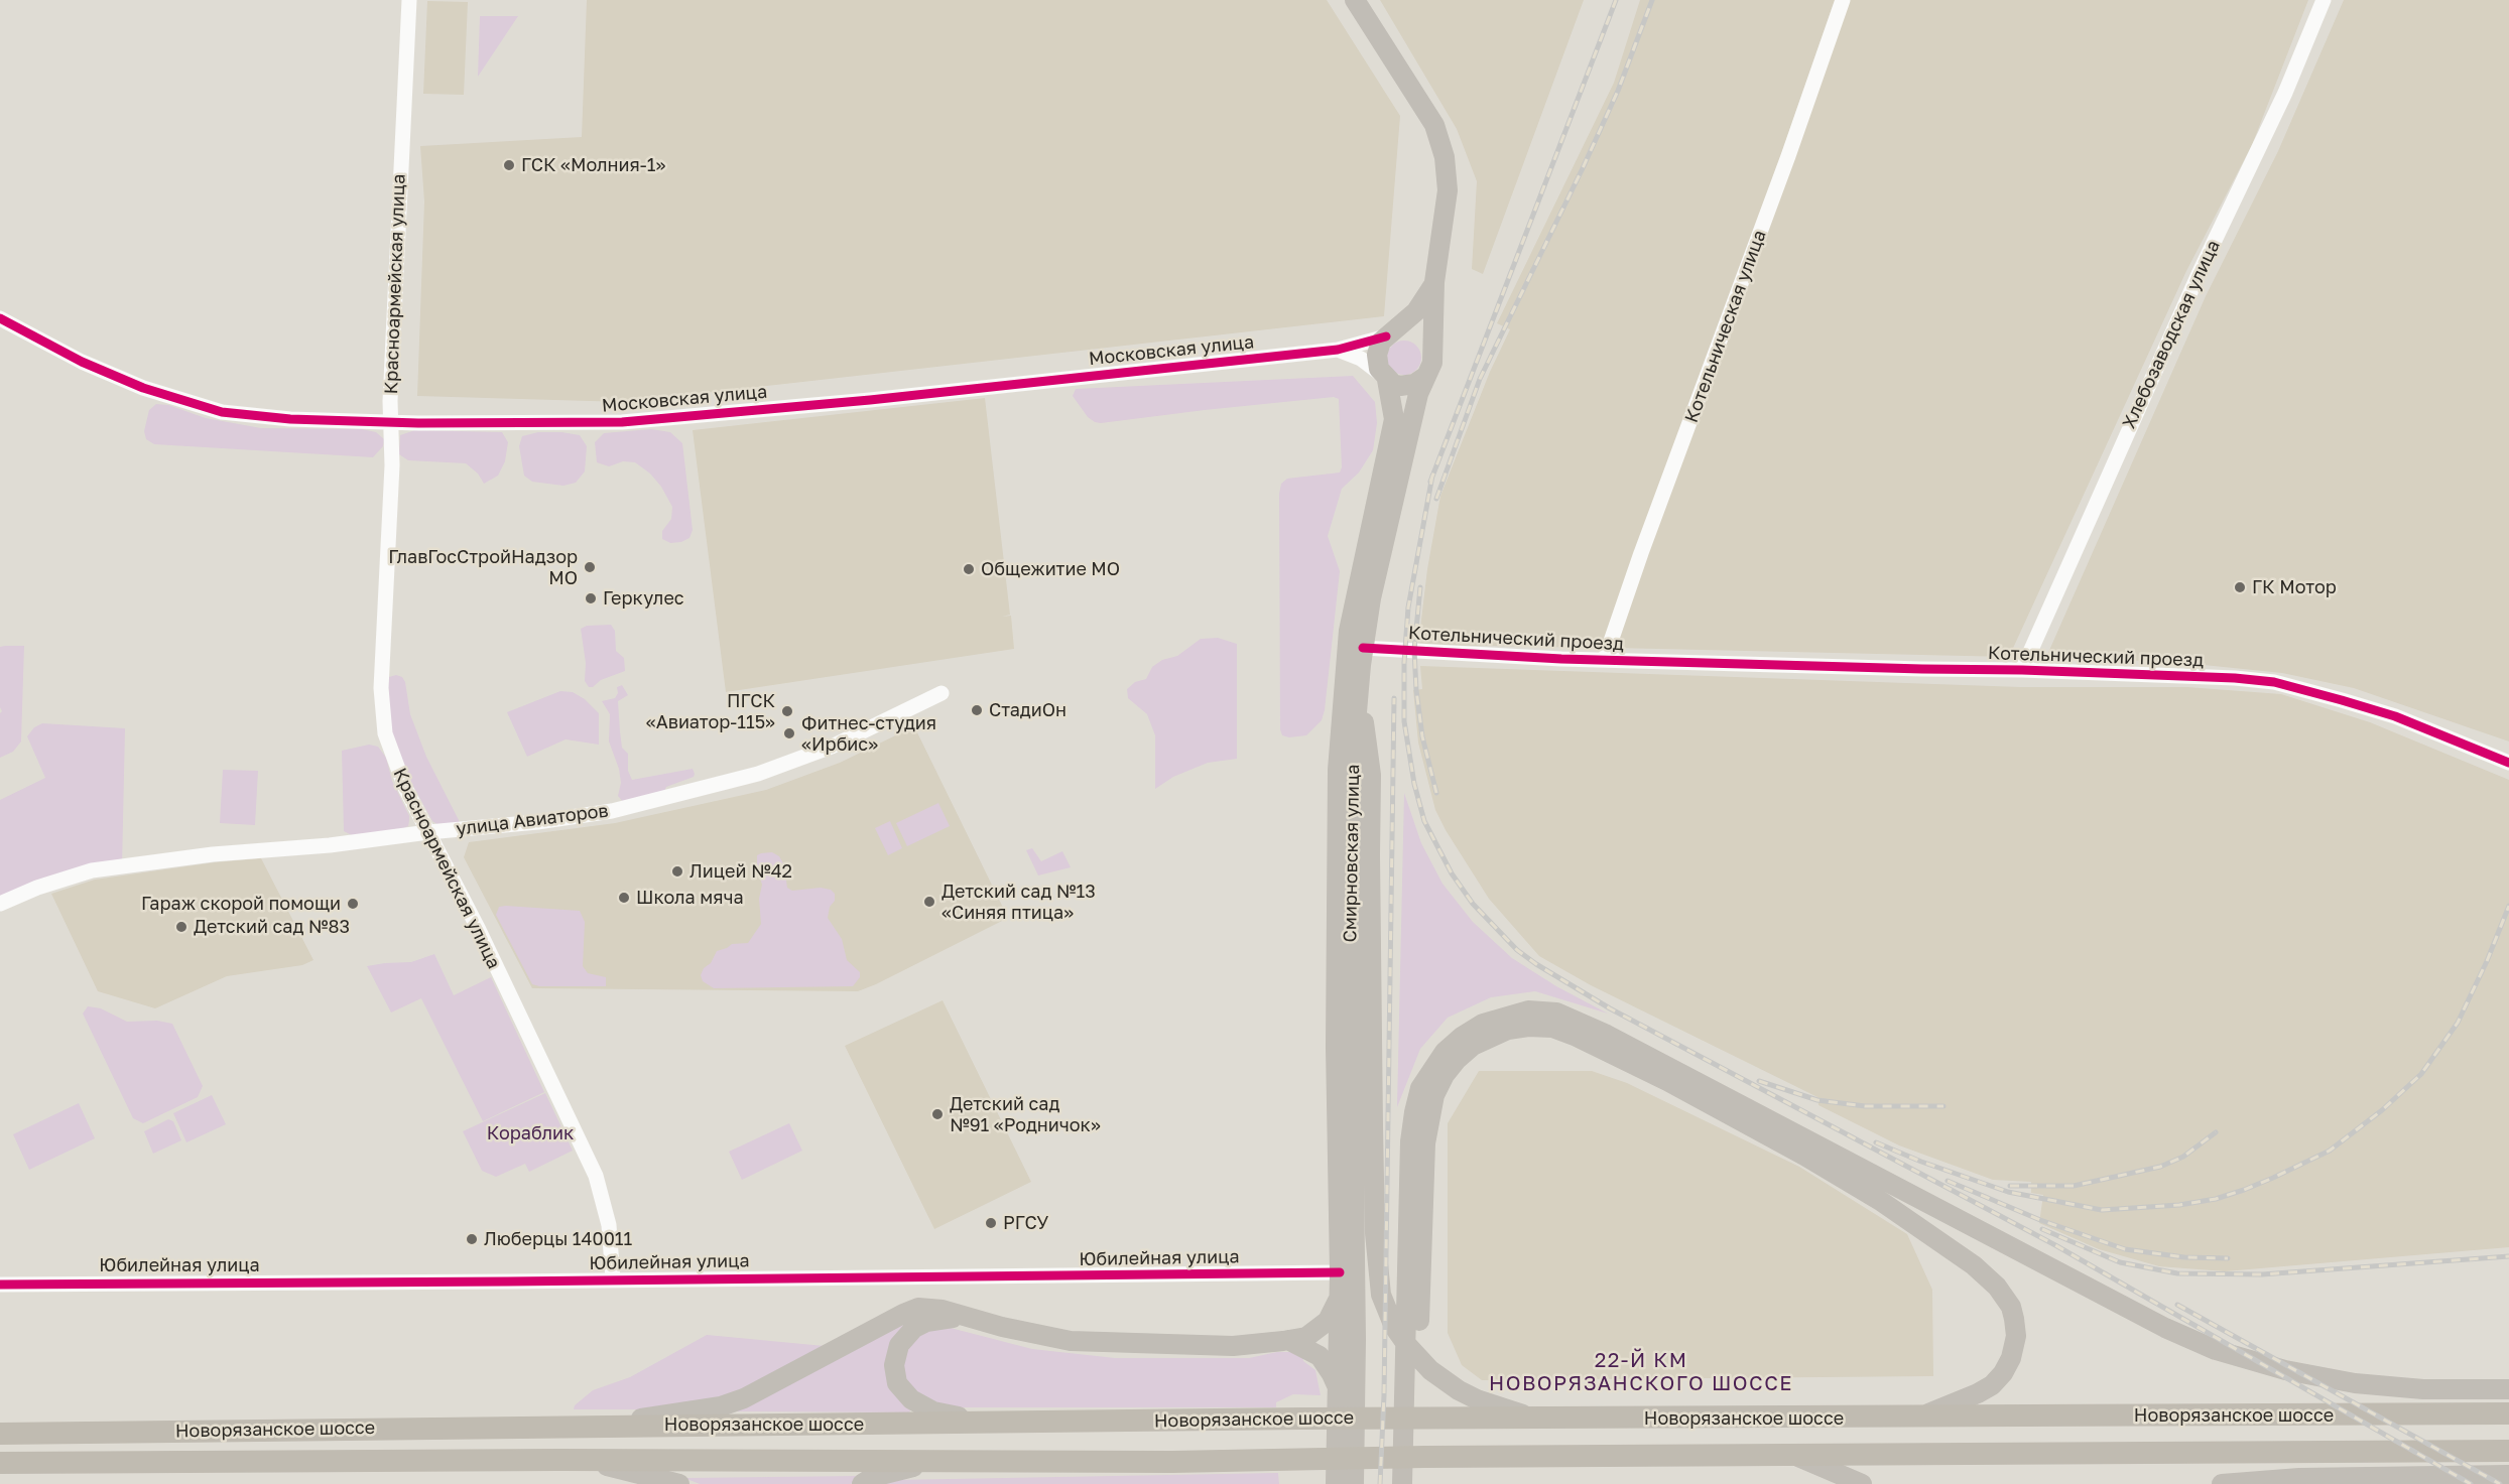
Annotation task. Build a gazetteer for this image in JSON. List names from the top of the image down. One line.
{"streets":{"highway":["Новорязанское шоссе"],"main road":["Смирновская улица"],"street":["Красноармейская улица","Котельническая улица","Хлебозаводская улица","Московская улица","Котельнический проезд","улица Авиаторов","Юбилейная улица"]},"crossings":[["Красноармейская улица","Московская улица"],["Красноармейская улица","улица Авиаторов"],["Красноармейская улица","Юбилейная улица"],["Котельническая улица","Котельнический проезд"],["Хлебозаводская улица","Котельнический проезд"],["Московская улица","Смирновская улица"],["Котельнический проезд","Смирновская улица"],["Смирновская улица","Юбилейная улица"]],"districts":["22-Й КМ НОВОРЯЗАНСКОГО ШОССЕ"],"parks":["Кораблик"],"places":["ГСК «Молния-1»","ГлавГосСтройНадзор МО","Общежитие МО","ГК Мотор","Геркулес","СтадиОн","ПГСК «Авиатор-115»","Фитнес-студия «Ирбис»","Лицей №42","Школа мяча","Детский сад №13 «Синяя птица»","Гараж скорой помощи","Детский сад №83","Детский сад №91 «Родничок»","РГСУ","Люберцы 140011"]}
